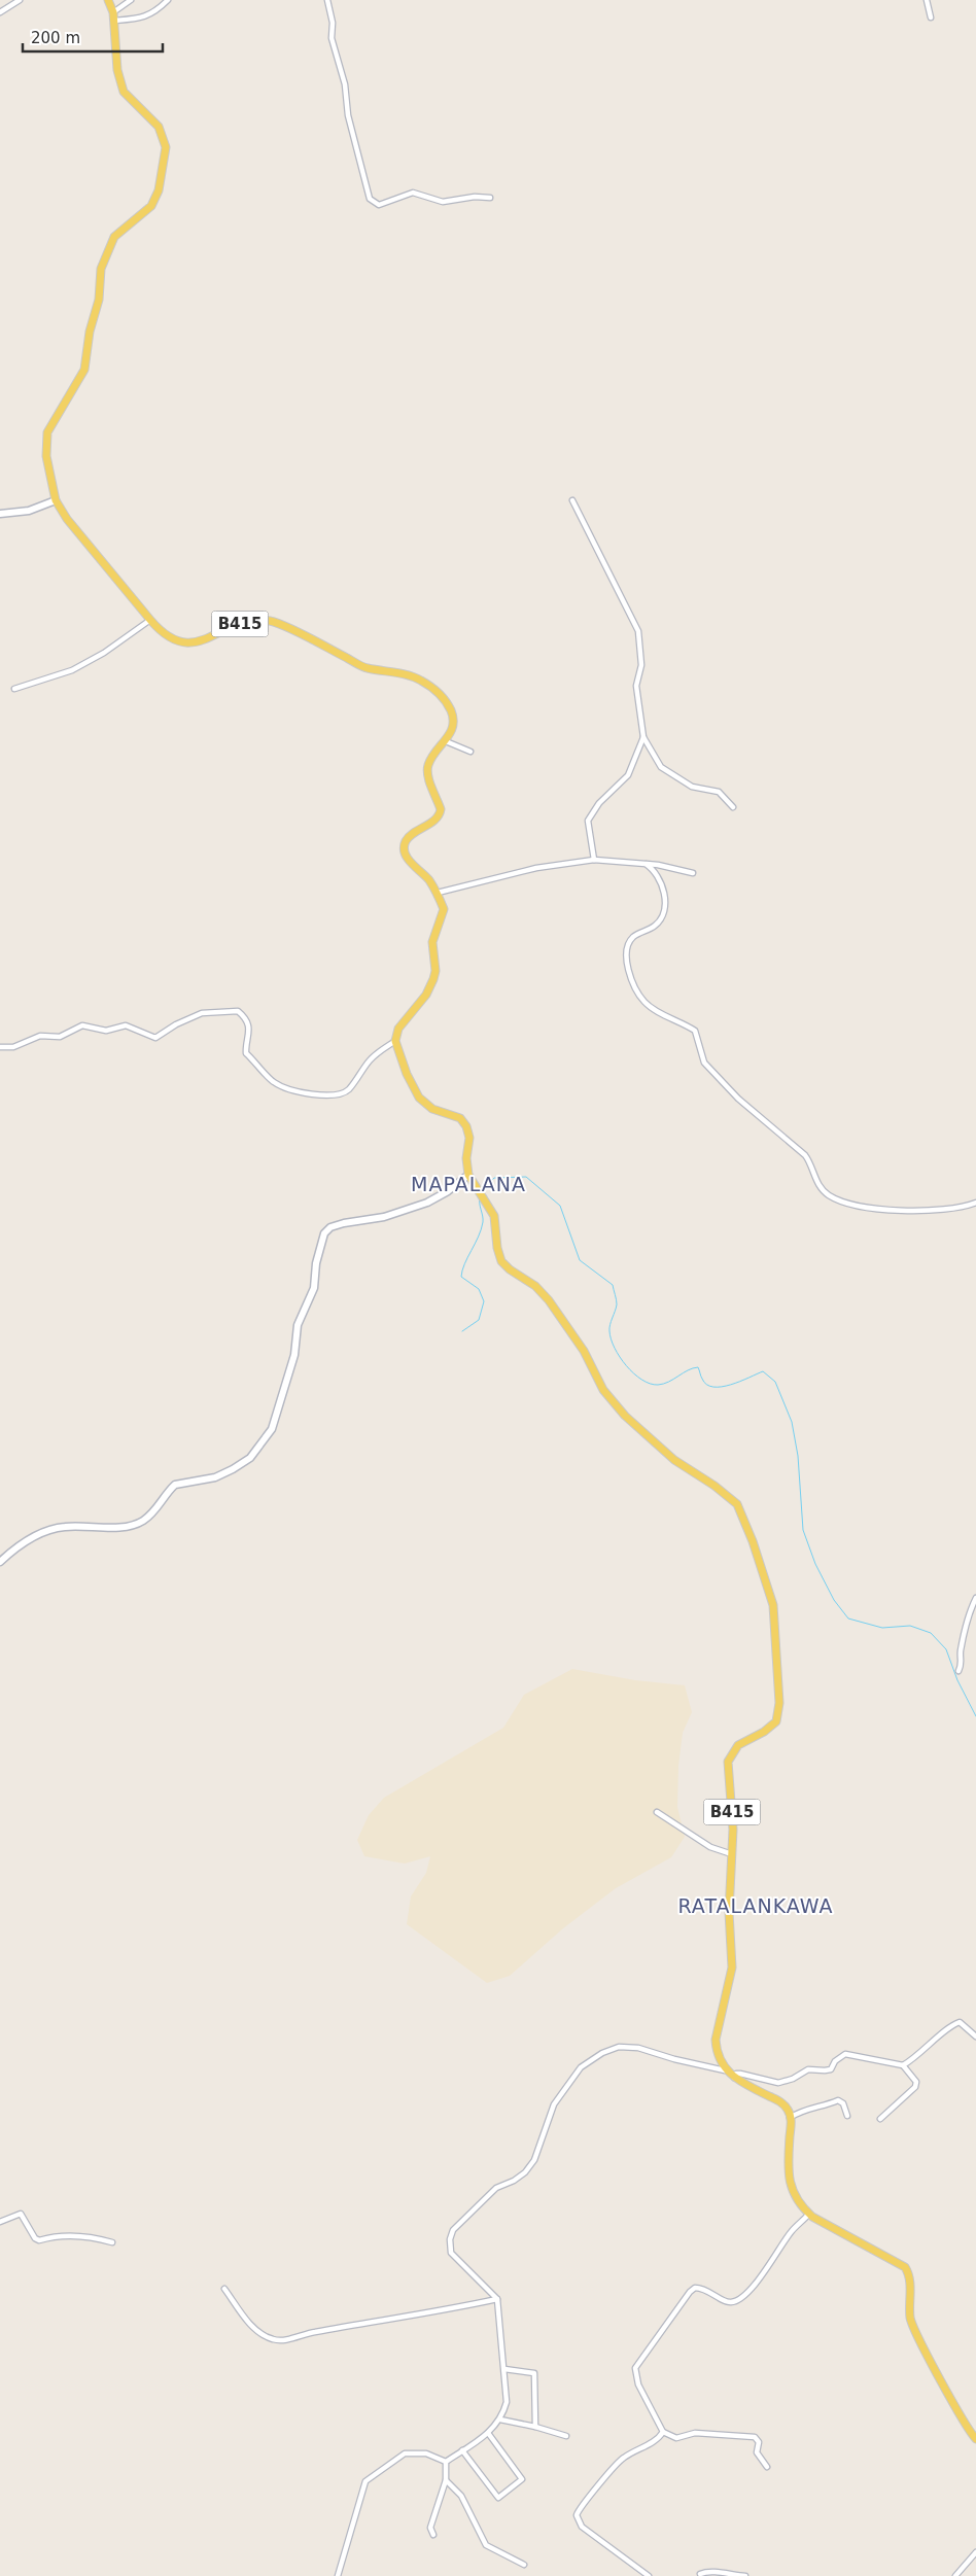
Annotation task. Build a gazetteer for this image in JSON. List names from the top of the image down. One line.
{"streets":{"main road":["B415"]},"districts":["MAPALANA","RATALANKAWA"],"scale_bar":"200 m"}
